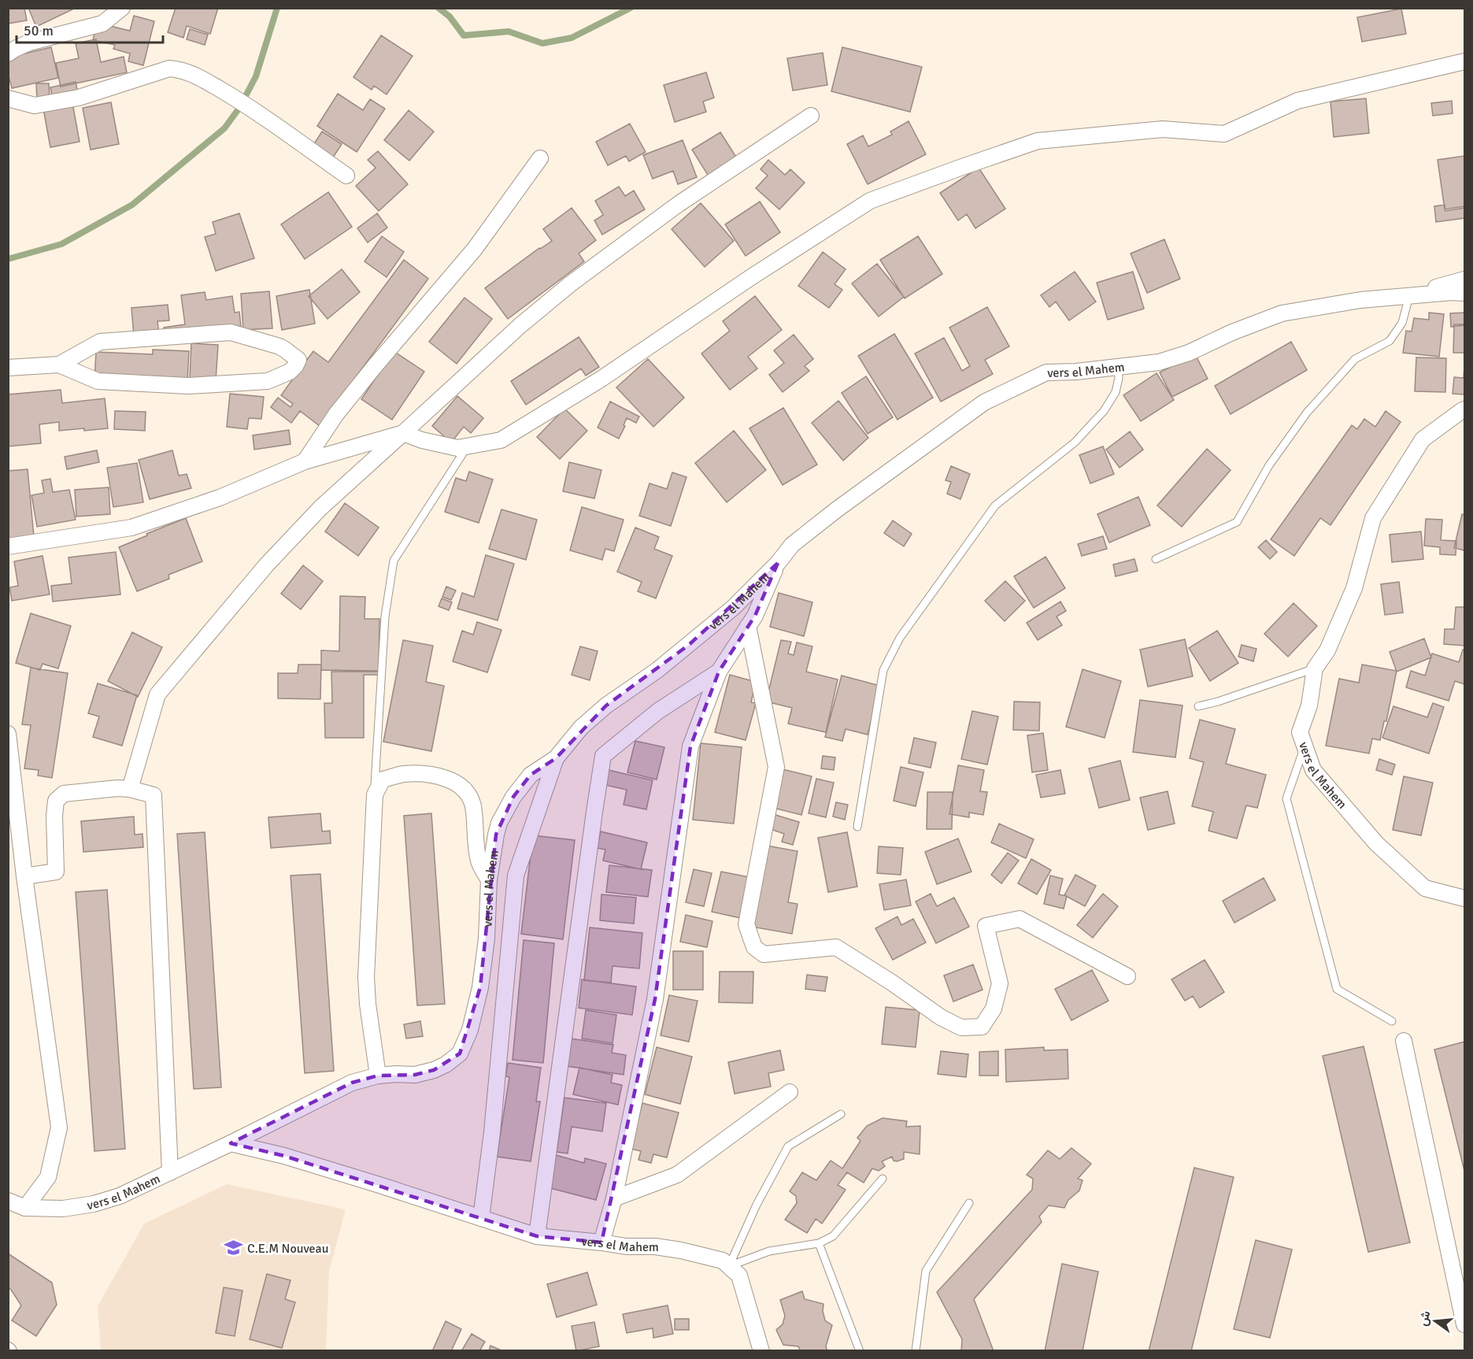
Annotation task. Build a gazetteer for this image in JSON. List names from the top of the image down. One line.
{"streets":{"street":["vers el Mahem"]},"places":{"school or university":["C.E.M Nouveau"]},"scale_bar":"50 m","north":"left"}
